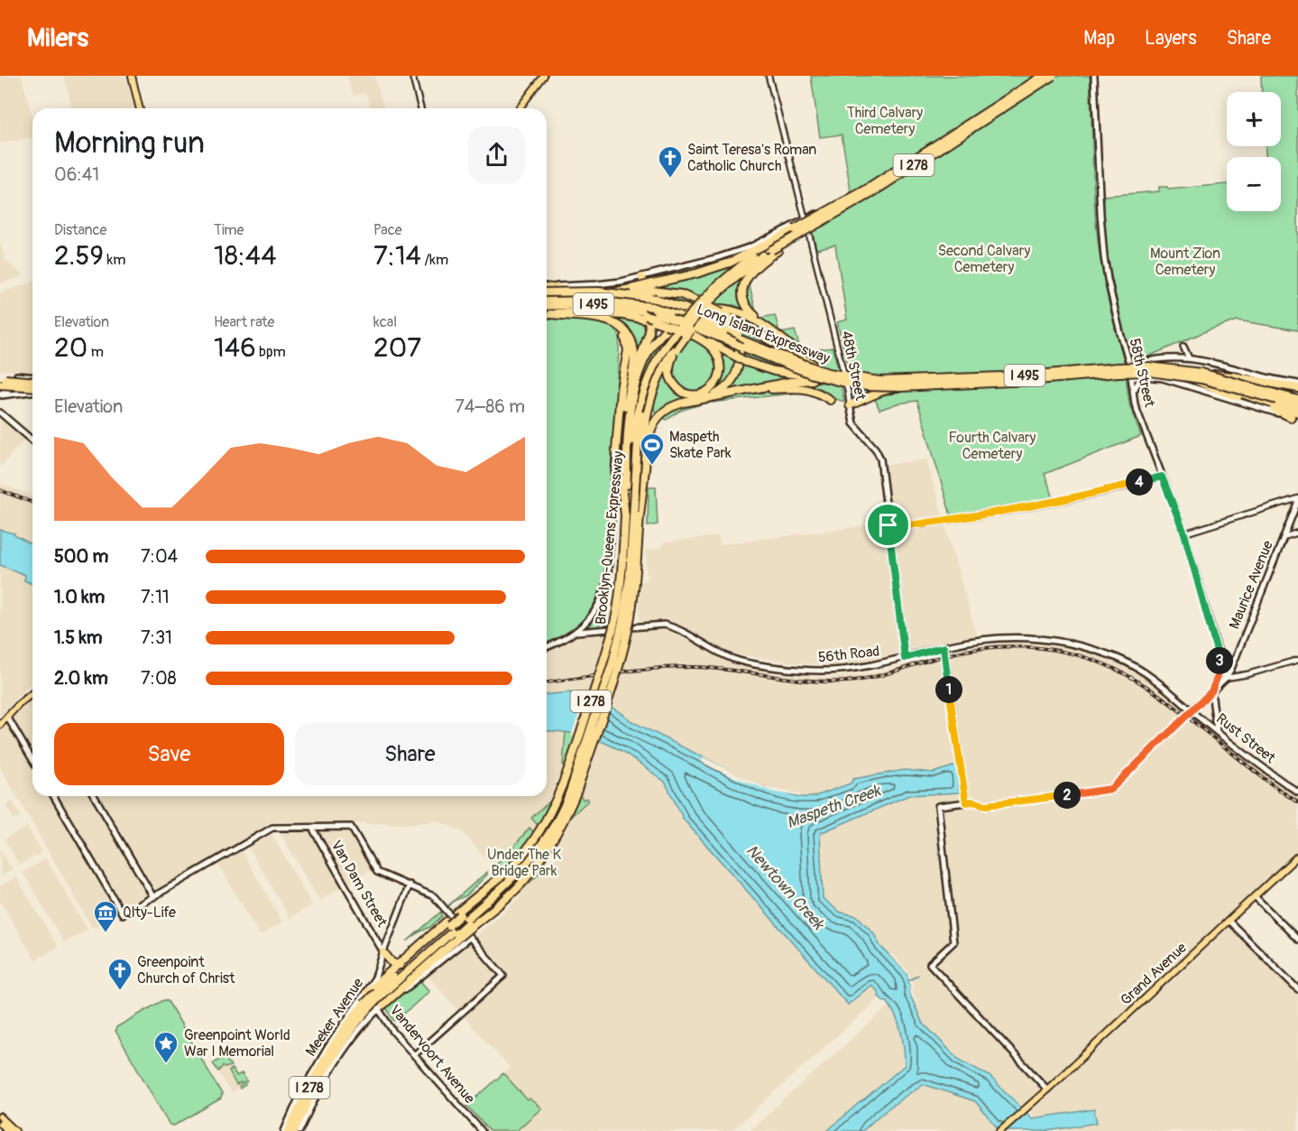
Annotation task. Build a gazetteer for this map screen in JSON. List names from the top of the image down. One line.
{"streets":{"highway":["I 278","I 495","Long Island Expressway","Brooklyn-Queens Expressway"],"main road":["48th Street","58th Street","Maurice Avenue","56th Road","Rust Street","Van Dam Street","Grand Avenue","Meeker Avenue","Vandervoort Avenue"]},"crossings":[["I 278","Brooklyn-Queens Expressway"],["Long Island Expressway","Brooklyn-Queens Expressway"],["48th Street","56th Road"],["58th Street","Maurice Avenue"],["56th Road","Rust Street"],["Van Dam Street","Meeker Avenue"],["Meeker Avenue","Vandervoort Avenue"]],"water":["Maspeth Creek","Newtown Creek"],"parks":["Third Calvary Cemetery","Second Calvary Cemetery","Mount Zion Cemetery","Fourth Calvary Cemetery","Under The K Bridge Park"],"places":{"church":["Saint Teresa's Roman Catholic Church","Greenpoint Church of Christ"],"sports":["Maspeth Skate Park"],"museum":["Qlty-Life"],"place":["Greenpoint World War I Memorial"]},"page":{"header":"Milers","nav":["Map","Layers","Share"],"map_buttons":["+","−"],"heading":["Morning run","06:41"],"stats":[["Distance","2.59 km"],["Time","18:44"],["Pace","7:14 /km"],["Elevation","20 m"],["Heart rate","146 bpm"],["kcal","207"]],"chart":["Elevation","74–86 m"],"pins":["4","3","1","2"],"list":[{"name":"500 m","note":"7:04"},{"name":"1.0 km","note":"7:11"},{"name":"1.5 km","note":"7:31"},{"name":"2.0 km","note":"7:08"}],"buttons":["Save","Share"]}}
